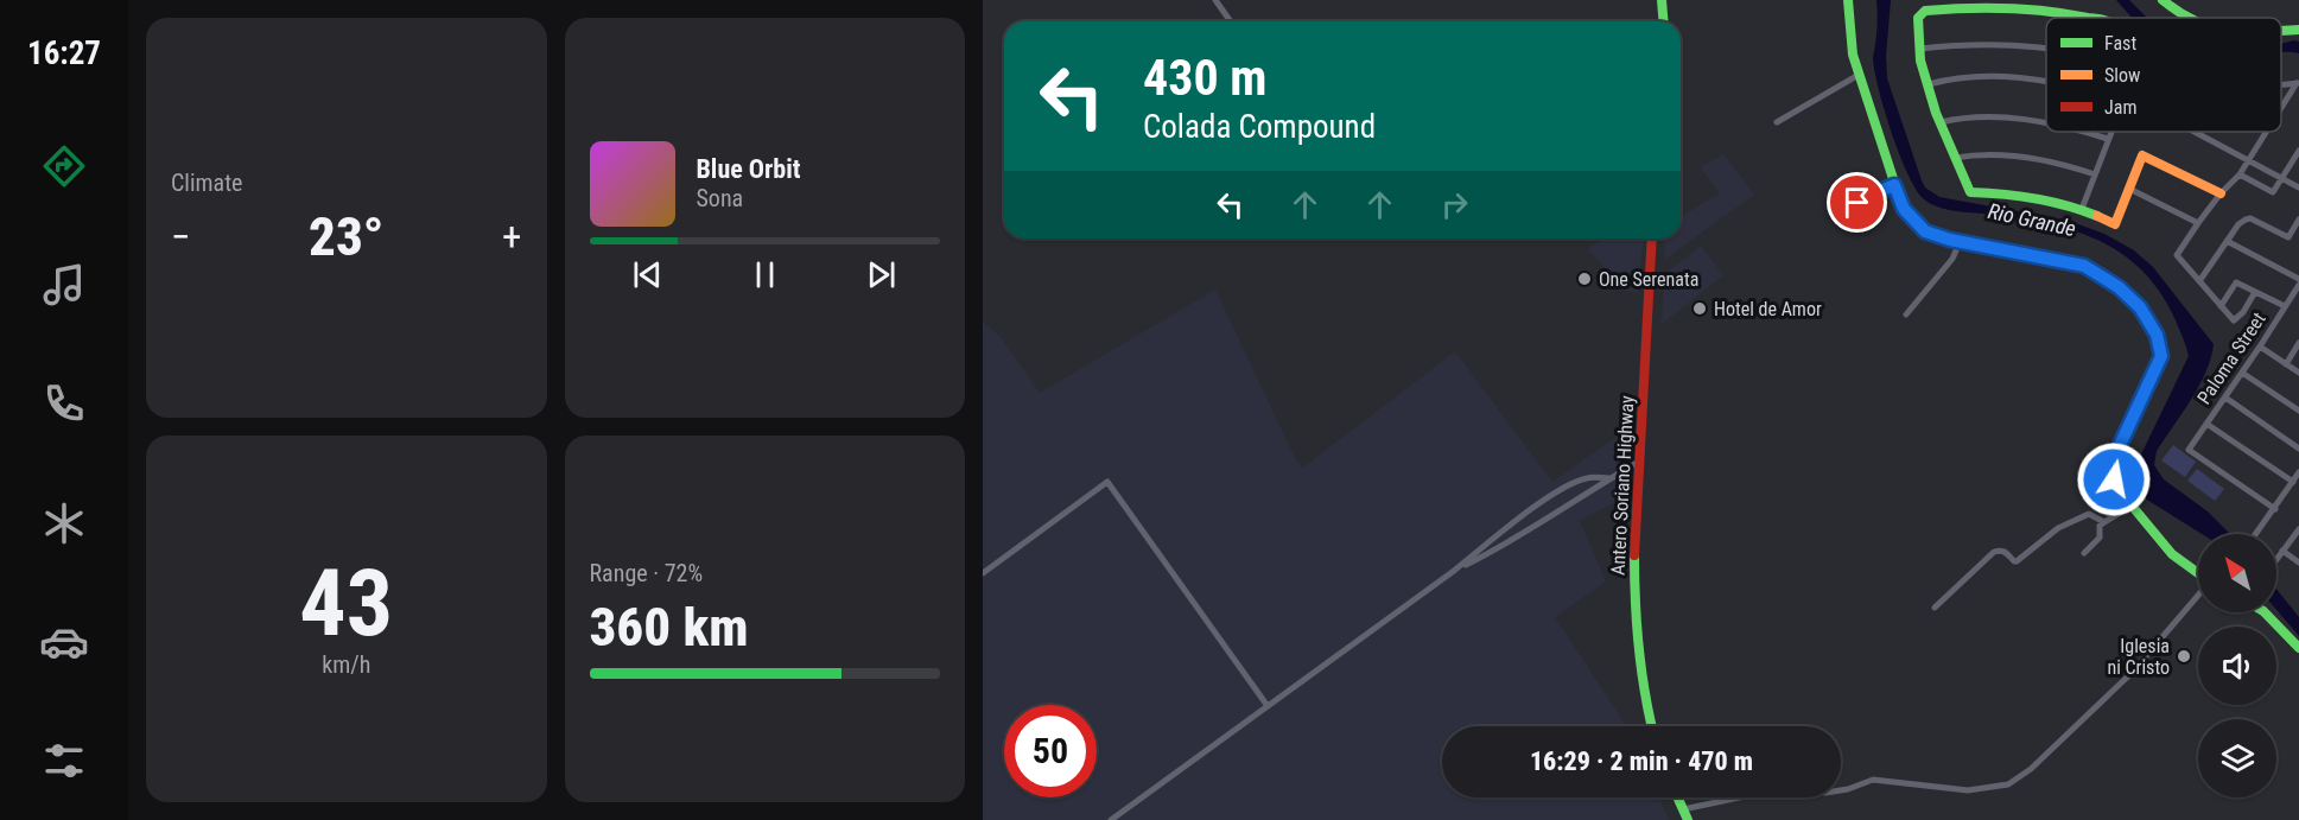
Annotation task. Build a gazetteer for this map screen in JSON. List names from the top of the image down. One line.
{"streets":{"main road":["Antero Soriano Highway"],"street":["Paloma Street"]},"water":["Rio Grande"],"places":["One Serenata","Hotel de Amor","Iglesia ni Cristo"],"legend":["Fast","Slow","Jam"],"north":"top left","page":{"tabs":"16:27","tile":["Climate",["43","km/h"],["Range · 72%","360 km"]],"turn":["430 m","Colada Compound"],"song":["Blue Orbit","Sona"],"heat":["−","23°","+"],"limit":"50","trip":"16:29 · 2 min · 470 m"}}
